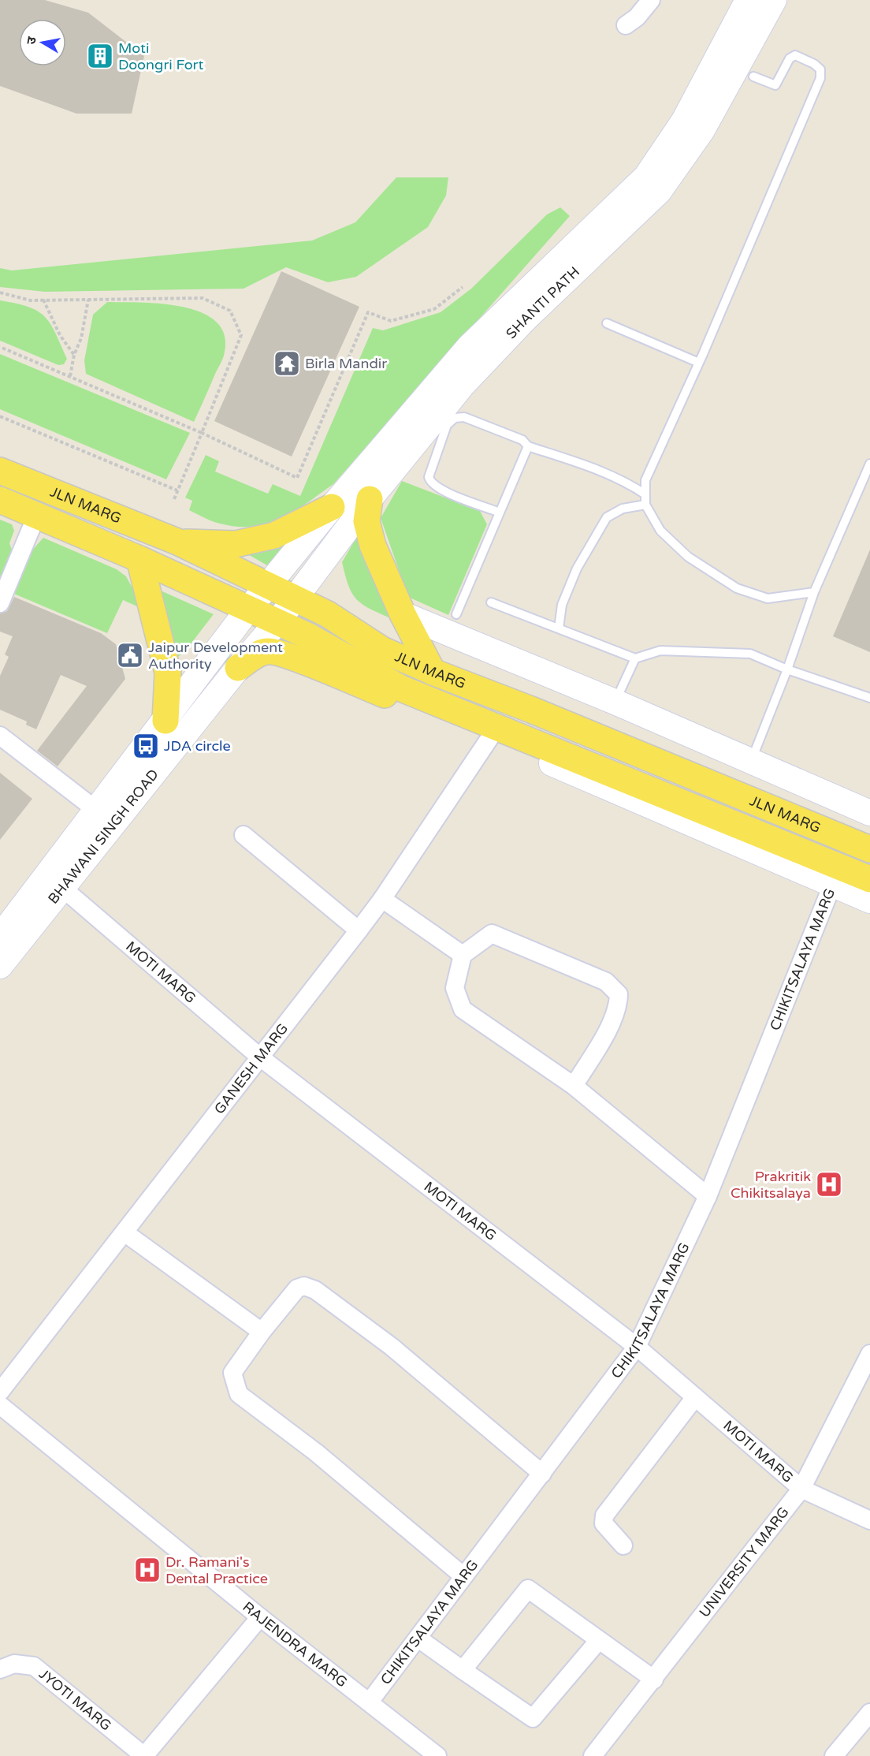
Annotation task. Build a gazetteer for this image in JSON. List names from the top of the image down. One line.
{"streets":{"main road":["SHANTI PATH","JLN MARG","BHAWANI SINGH ROAD"],"street":["CHIKITSALAYA MARG","MOTI MARG","GANESH MARG","UNIVERSITY MARG","RAJENDRA MARG","JYOTI MARG"]},"crossings":[["SHANTI PATH","JLN MARG"],["SHANTI PATH","BHAWANI SINGH ROAD"],["JLN MARG","BHAWANI SINGH ROAD"],["JLN MARG","CHIKITSALAYA MARG"],["JLN MARG","GANESH MARG"],["BHAWANI SINGH ROAD","MOTI MARG"],["CHIKITSALAYA MARG","MOTI MARG"],["CHIKITSALAYA MARG","RAJENDRA MARG"],["MOTI MARG","GANESH MARG"],["MOTI MARG","UNIVERSITY MARG"]],"places":{"building":["Moti Doongri Fort"],"temple":["Birla Mandir"],"public building":["Jaipur Development Authority"],"bus stop":["JDA circle"],"hospital":["Prakritik Chikitsalaya","Dr. Ramani's Dental Practice"]},"north":"left"}
